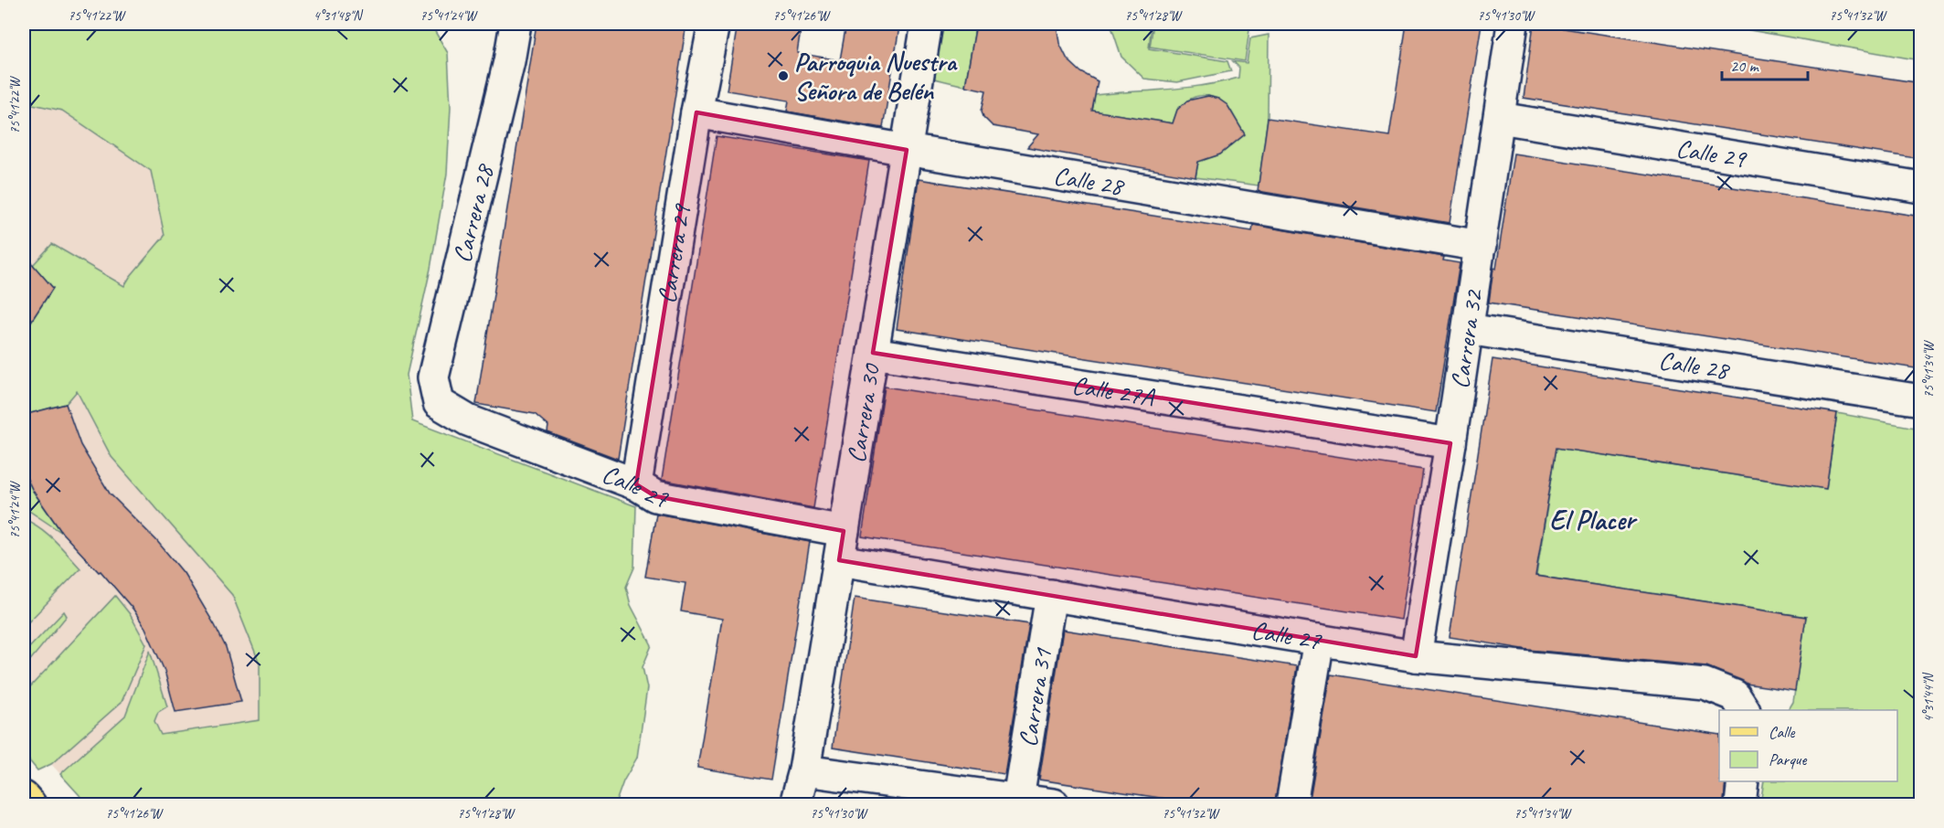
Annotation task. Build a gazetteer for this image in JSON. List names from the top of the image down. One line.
{"streets":{"street":["Calle 29","Calle 28","Carrera 28","Carrera 29","Carrera 32","Calle 27A","Carrera 30","Calle 27","Carrera 31"]},"crossings":[["Calle 29","Carrera 32"],["Calle 28","Carrera 29"],["Calle 28","Carrera 32"],["Calle 28","Carrera 30"],["Carrera 28","Calle 27"],["Carrera 29","Calle 27"],["Carrera 32","Calle 27A"],["Carrera 32","Calle 27"],["Calle 27A","Carrera 30"],["Carrera 30","Calle 27"],["Calle 27","Carrera 31"]],"districts":["El Placer"],"places":["Parroquia Nuestra Señora de Belén"],"legend":["Calle","Parque"],"scale_bar":"20 m","coordinates":["75°41'22\"W","4°31'48\"N","75°41'24\"W","75°41'26\"W","75°41'28\"W","75°41'30\"W","75°41'32\"W","75°41'34\"W","4°31'44\"N"]}
